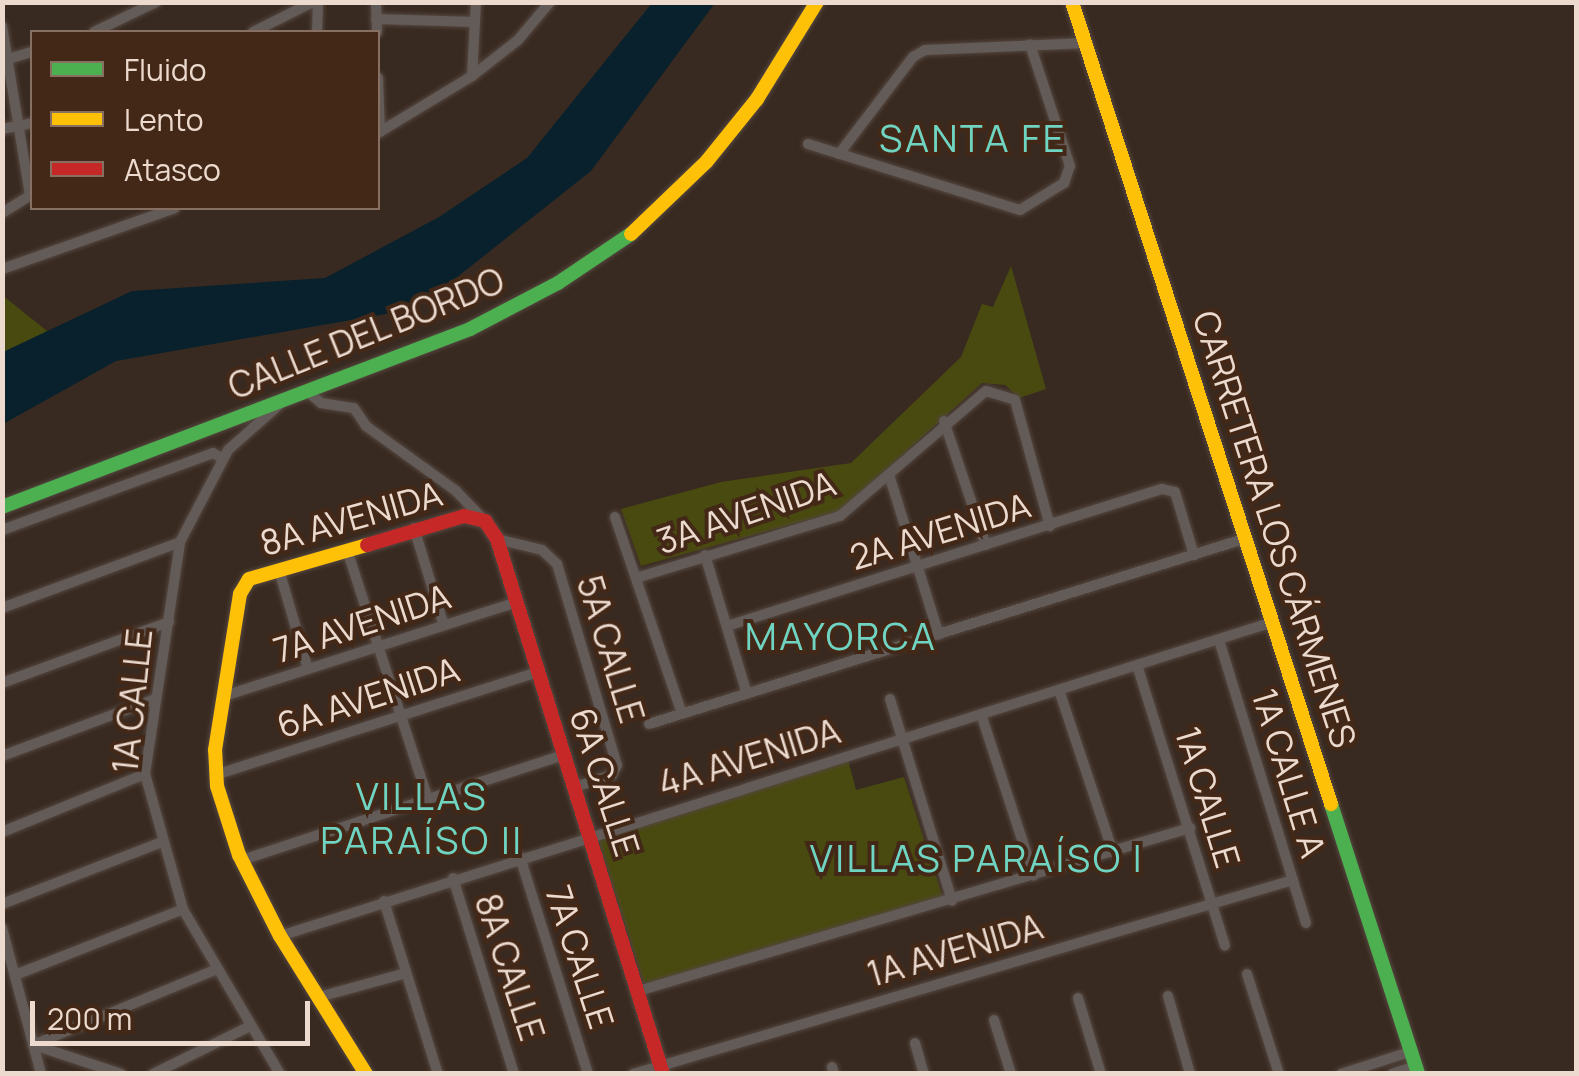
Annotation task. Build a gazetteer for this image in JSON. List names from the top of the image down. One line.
{"streets":{"street":["CALLE DEL BORDO","3A AVENIDA","8A AVENIDA","CARRETERA LOS CÁRMENES","2A AVENIDA","7A AVENIDA","5A CALLE","6A AVENIDA","1A CALLE","4A AVENIDA","1A CALLE A","6A CALLE","1A AVENIDA","7A CALLE","8A CALLE"]},"crossings":[["CALLE DEL BORDO","1A CALLE"],["3A AVENIDA","2A AVENIDA"],["3A AVENIDA","5A CALLE"],["8A AVENIDA","7A AVENIDA"],["8A AVENIDA","6A CALLE"],["CARRETERA LOS CÁRMENES","4A AVENIDA"],["7A AVENIDA","6A CALLE"],["5A CALLE","6A CALLE"],["6A AVENIDA","6A CALLE"],["1A CALLE","4A AVENIDA"],["1A CALLE","1A AVENIDA"],["4A AVENIDA","1A CALLE A"],["4A AVENIDA","6A CALLE"],["4A AVENIDA","7A CALLE"],["4A AVENIDA","8A CALLE"],["1A CALLE A","1A AVENIDA"],["6A CALLE","1A AVENIDA"]],"districts":["SANTA FE","MAYORCA","VILLAS PARAÍSO II","VILLAS PARAÍSO I"],"legend":["Fluido","Lento","Atasco"],"scale_bar":"200 m"}
